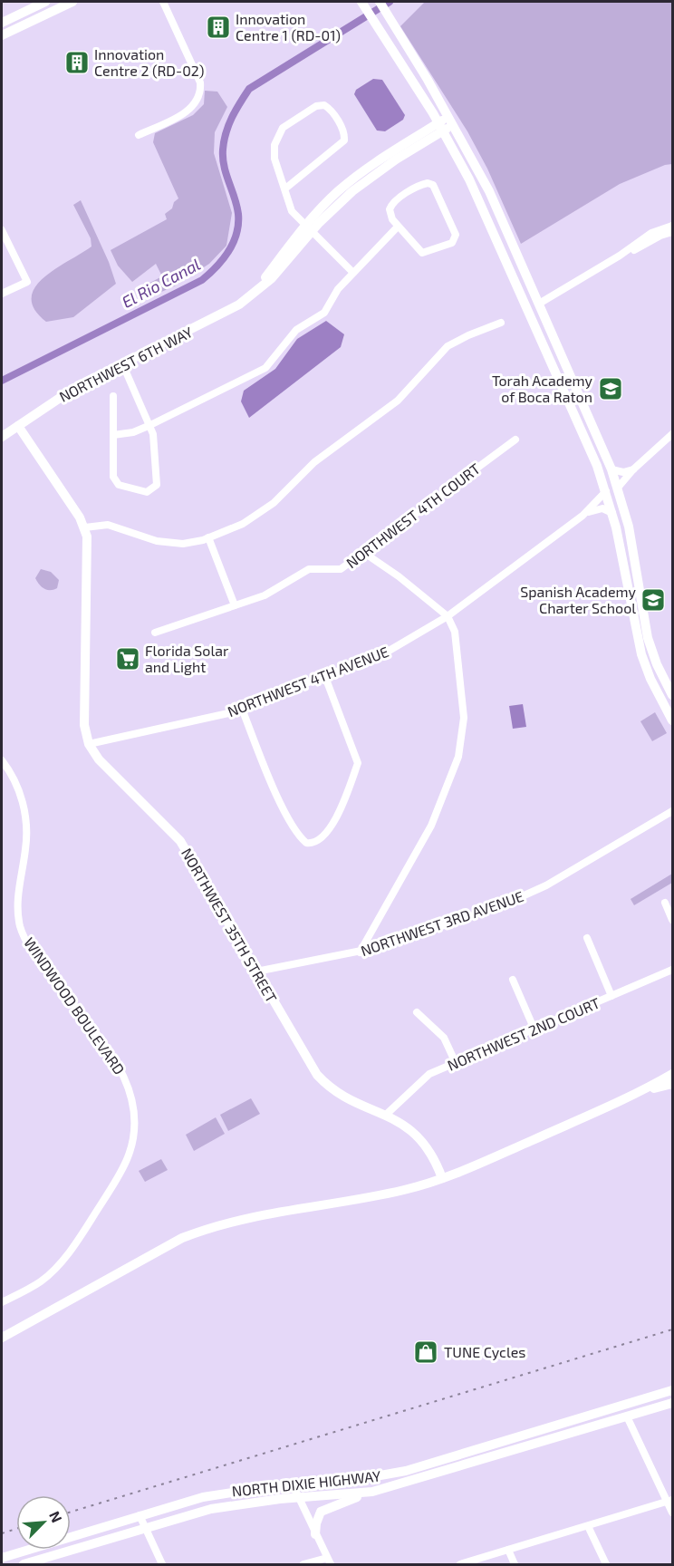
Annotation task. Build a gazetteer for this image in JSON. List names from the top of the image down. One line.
{"streets":{"main road":["NORTHWEST 6TH WAY","NORTHWEST 35TH STREET","NORTH DIXIE HIGHWAY"],"street":["NORTHWEST 4TH COURT","NORTHWEST 4TH AVENUE","NORTHWEST 3RD AVENUE","WINDWOOD BOULEVARD","NORTHWEST 2ND COURT"]},"crossings":[["NORTHWEST 6TH WAY","NORTHWEST 35TH STREET"],["NORTHWEST 4TH AVENUE","NORTHWEST 35TH STREET"],["NORTHWEST 3RD AVENUE","NORTHWEST 35TH STREET"],["NORTHWEST 35TH STREET","NORTHWEST 2ND COURT"]],"water":["El Rio Canal"],"places":{"building":["Innovation Centre 1 (RD-01)","Innovation Centre 2 (RD-02)"],"school or university":["Torah Academy of Boca Raton","Spanish Academy Charter School"],"supermarket":["Florida Solar and Light"],"shop":["TUNE Cycles"]},"north":"top right"}
